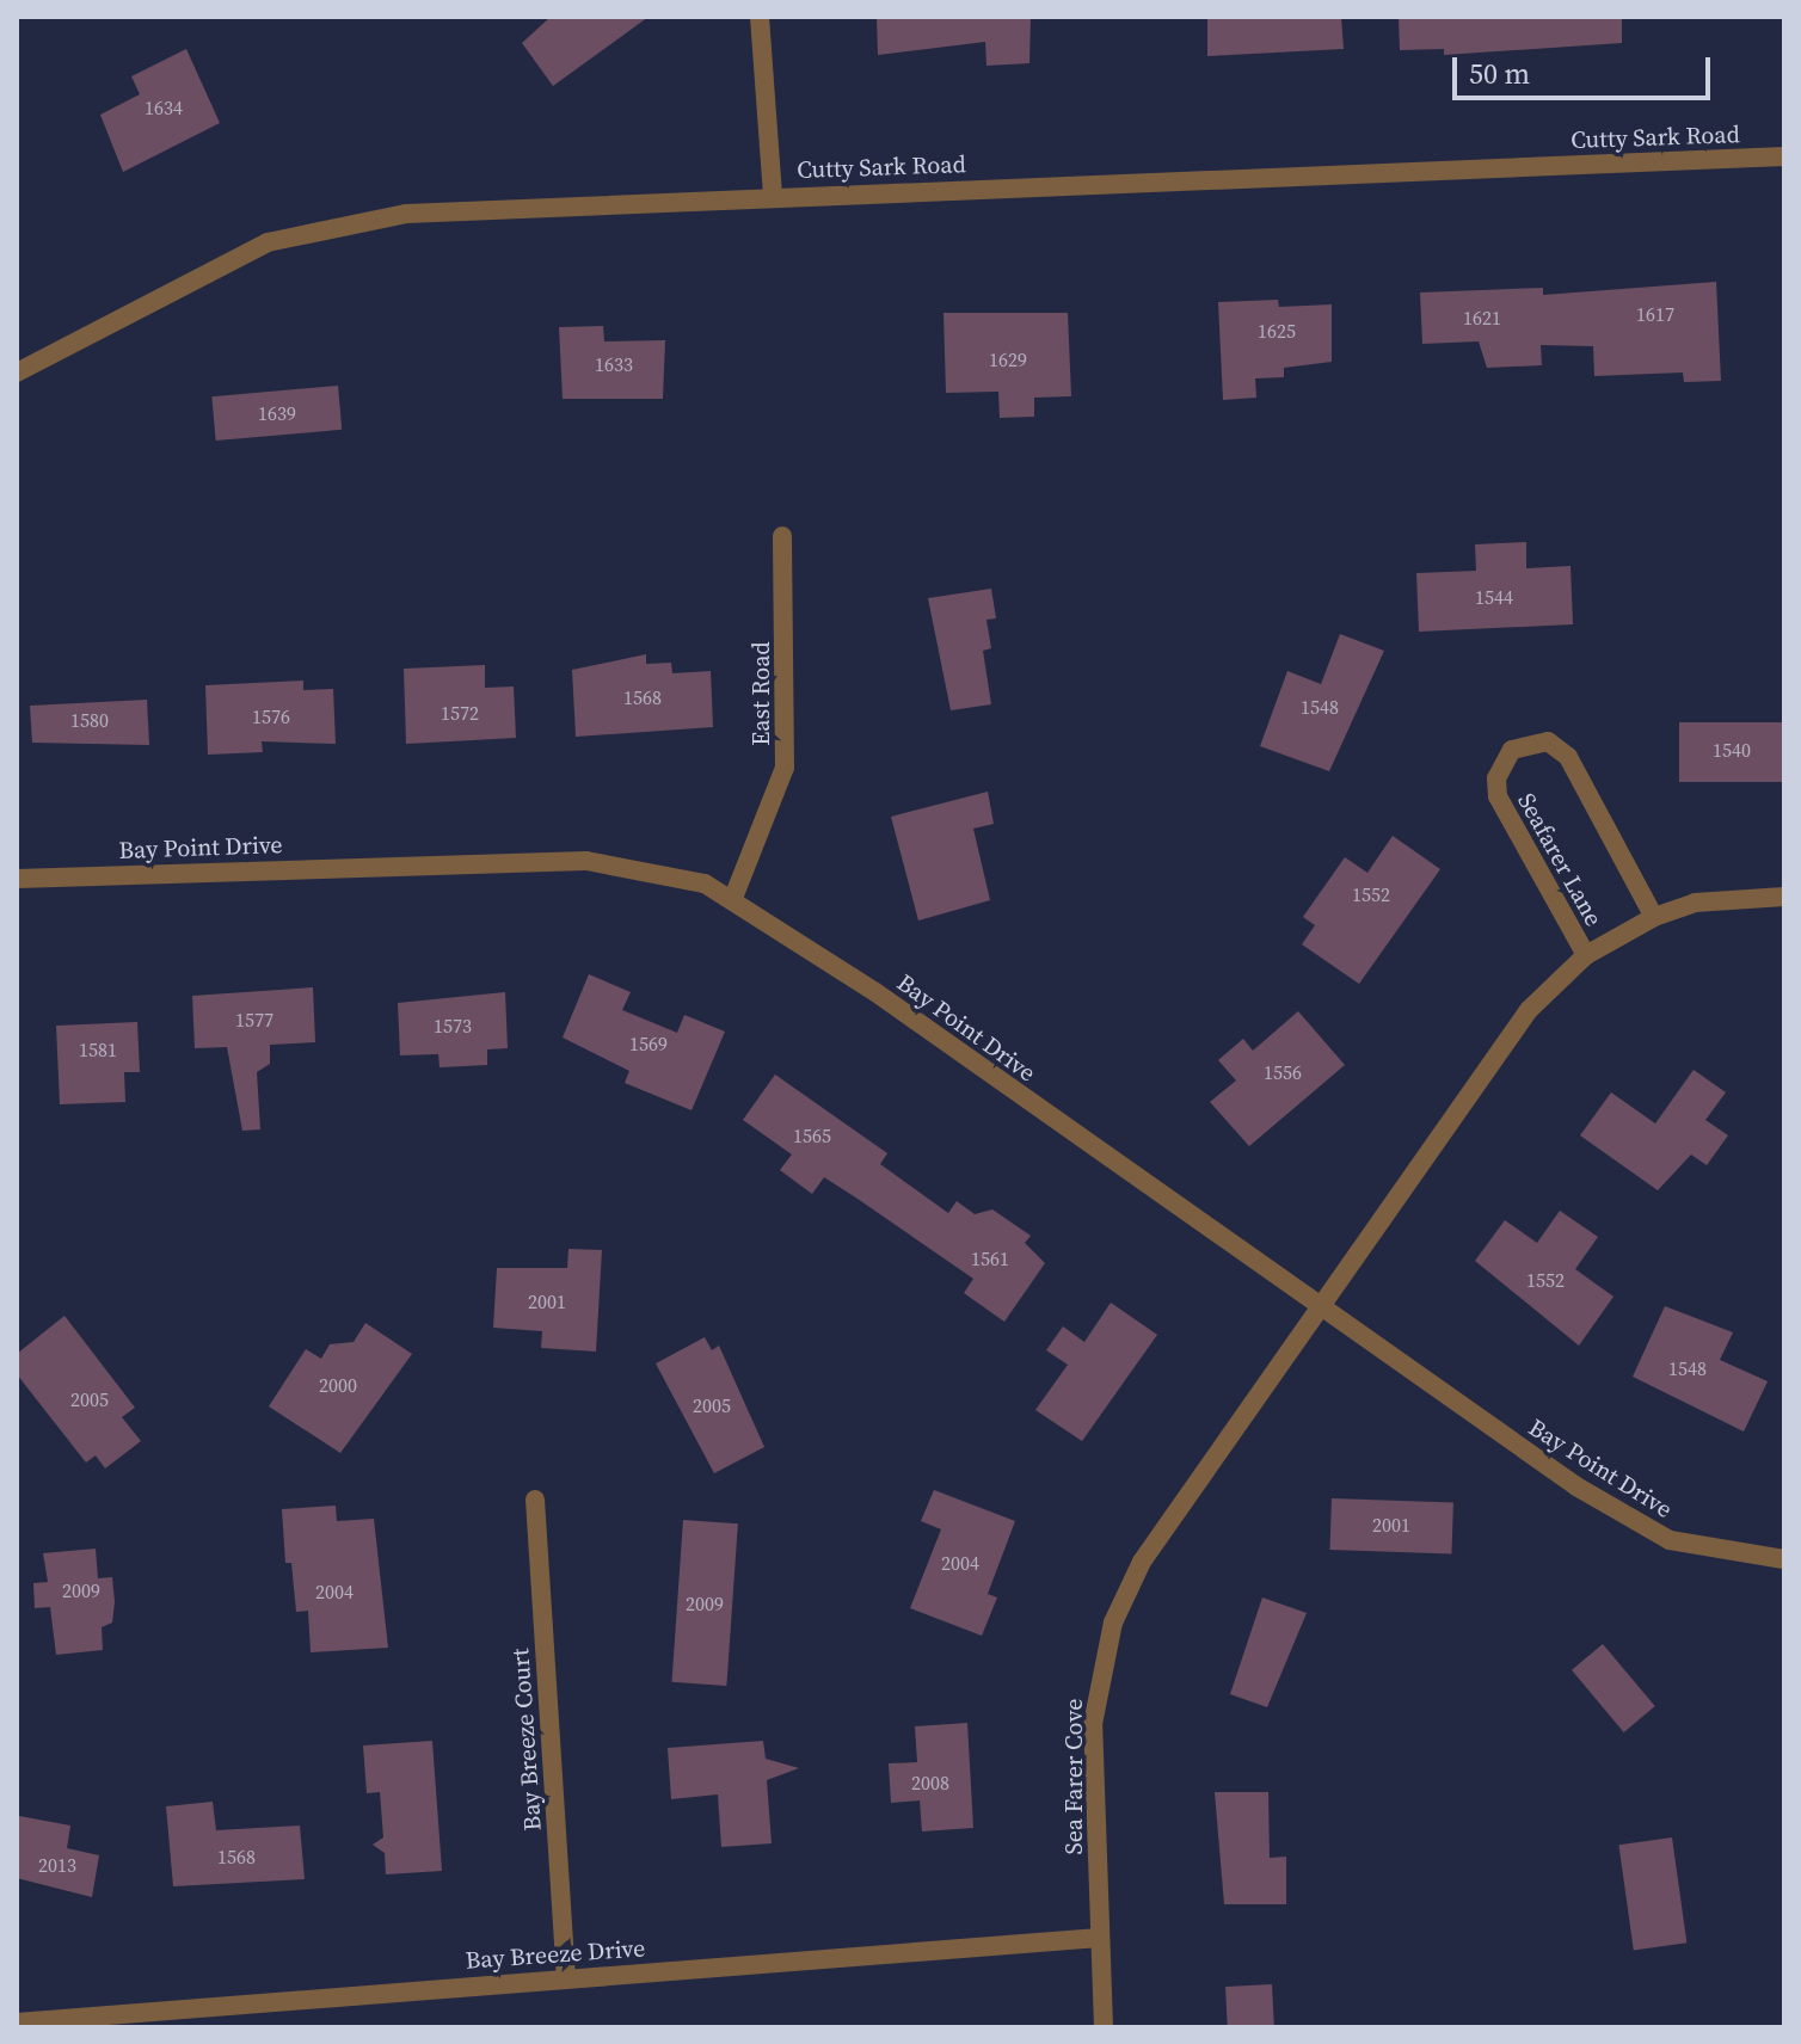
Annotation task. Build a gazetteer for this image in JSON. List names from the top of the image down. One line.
{"streets":{"street":["Cutty Sark Road","East Road","Bay Point Drive","Seafarer Lane","Bay Breeze Court","Sea Farer Cove","Bay Breeze Drive"]},"crossings":[["East Road","Bay Point Drive"],["Bay Point Drive","Seafarer Lane"],["Bay Point Drive","Sea Farer Cove"],["Seafarer Lane","Sea Farer Cove"],["Bay Breeze Court","Bay Breeze Drive"],["Sea Farer Cove","Bay Breeze Drive"]],"house_numbers":["1634","1617","1621","1625","1629","1633","1639","1544","1568","1548","1572","1576","1580","1540","1552","1577","1573","1569","1581","1556","1565","1561","1552","2001","1548","2000","2005","2005","2001","2004","2009","2004","2009","2008","1568","2013"],"scale_bar":"50 m"}
